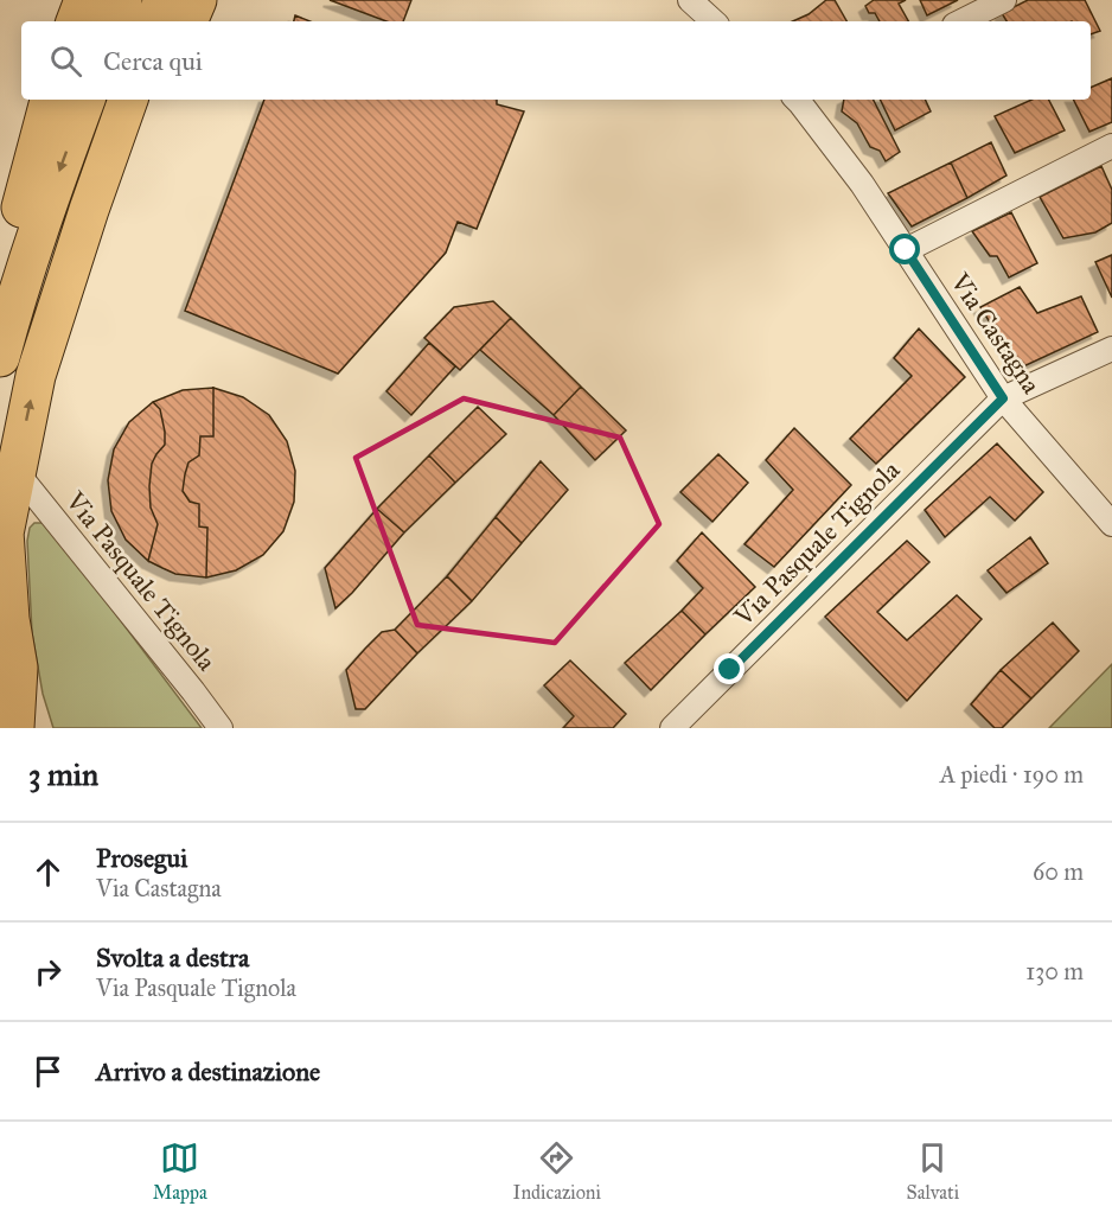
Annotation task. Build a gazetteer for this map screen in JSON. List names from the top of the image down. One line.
{"streets":{"street":["Via Castagna","Via Pasquale Tignola"]},"crossings":[["Via Castagna","Via Pasquale Tignola"]],"page":{"search":"Cerca qui","heading":["3 min","A piedi · 190 m"],"list":[["Prosegui","Via Castagna","60 m"],["Svolta a destra","Via Pasquale Tignola","130 m"],"Arrivo a destinazione"],"nav":["Mappa","Indicazioni","Salvati"]}}
